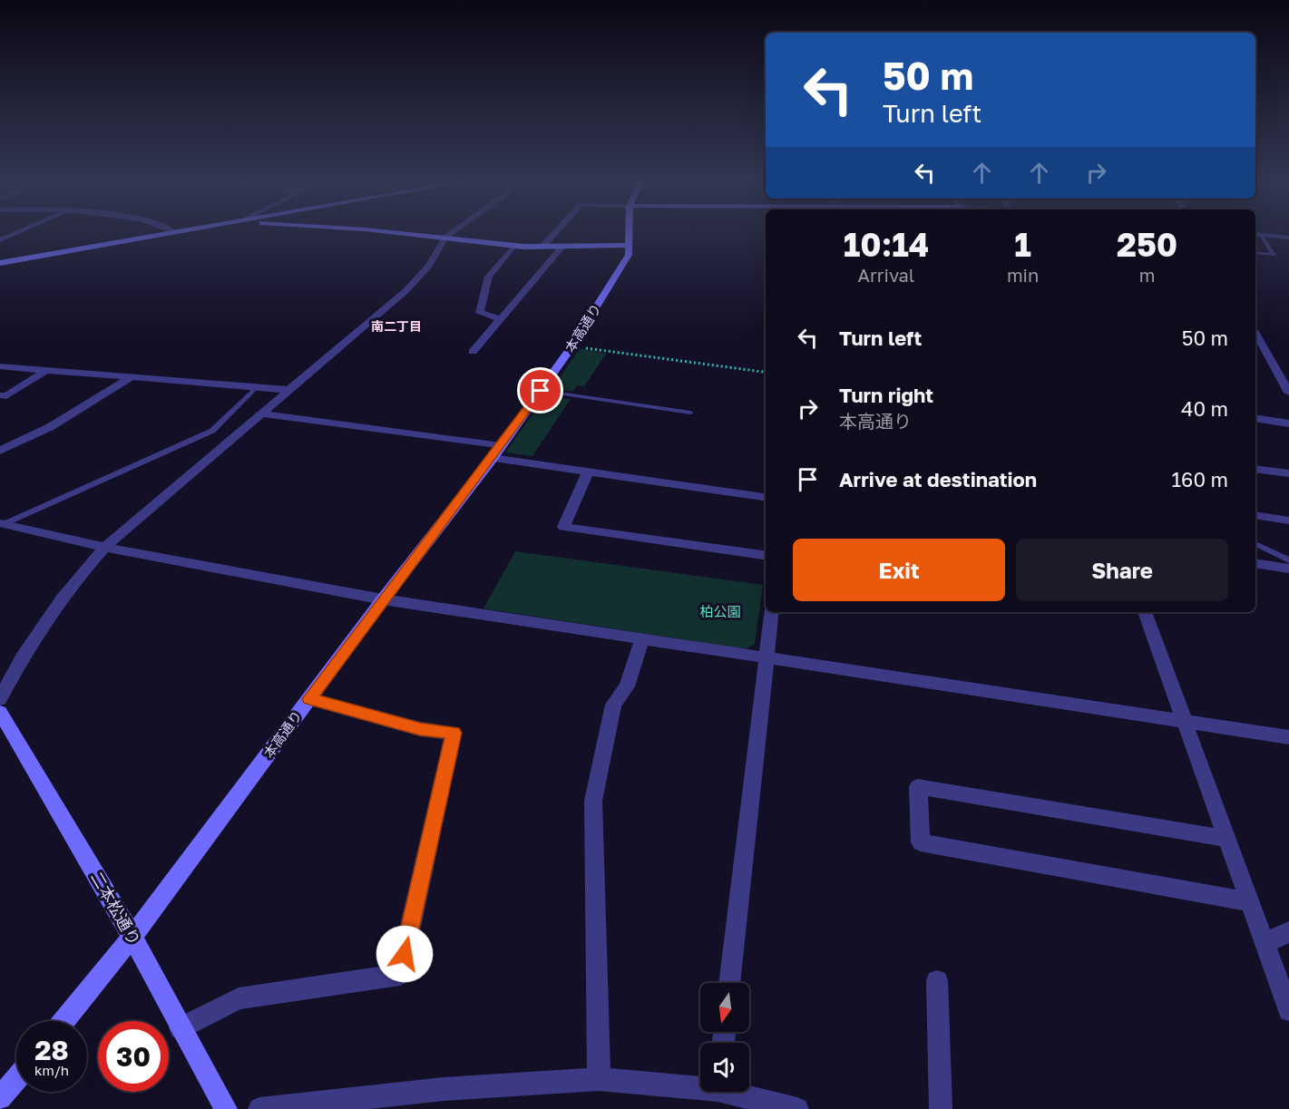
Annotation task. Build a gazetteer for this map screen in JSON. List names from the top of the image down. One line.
{"streets":{"street":["本高通り","二本松通り"]},"crossings":[["本高通り","二本松通り"]],"districts":["南二丁目"],"parks":["柏公園"],"north":"bottom","page":{"turn":["50 m","Turn left"],"eta":["10:14","Arrival","1","min","250","m"],"list":[{"name":"Turn left","value":"50 m"},{"name":"Turn right","note":"本高通り","value":"40 m"},{"name":"Arrive at destination","value":"160 m"}],"buttons":["Exit","Share"],"speed":"28 km/h","limit":"30"}}
